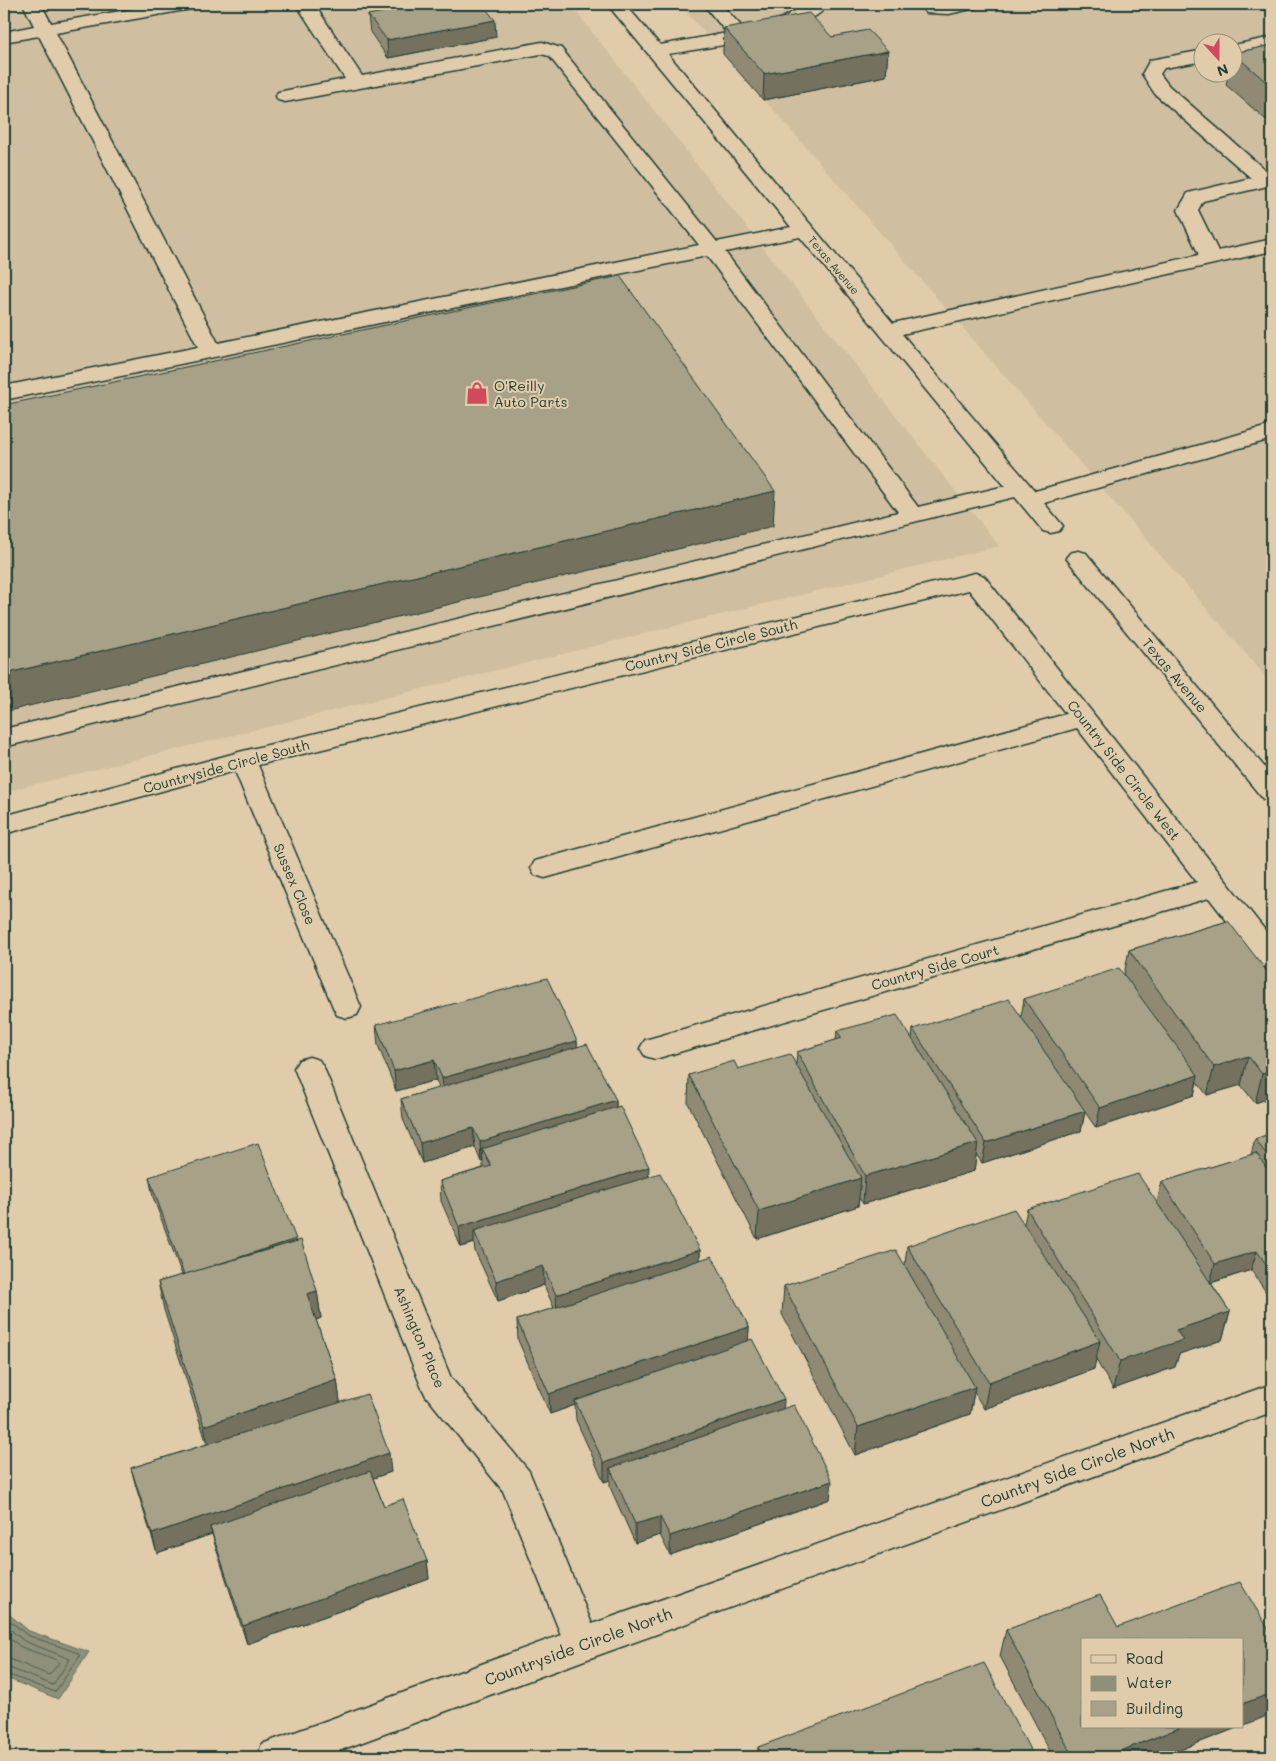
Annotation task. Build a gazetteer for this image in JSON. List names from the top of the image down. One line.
{"streets":{"street":["Texas Avenue","Country Side Circle South","Countryside Circle South","Country Side Circle West","Sussex Close","Country Side Court","Ashington Place","Country Side Circle North","Countryside Circle North"]},"crossings":[["Country Side Circle South","Countryside Circle South"],["Country Side Circle South","Country Side Circle West"],["Countryside Circle South","Sussex Close"],["Country Side Circle West","Country Side Court"],["Ashington Place","Countryside Circle North"],["Country Side Circle North","Countryside Circle North"]],"places":{"shop":["O'Reilly Auto Parts"]},"legend":["Road","Water","Building"],"north":"bottom"}
